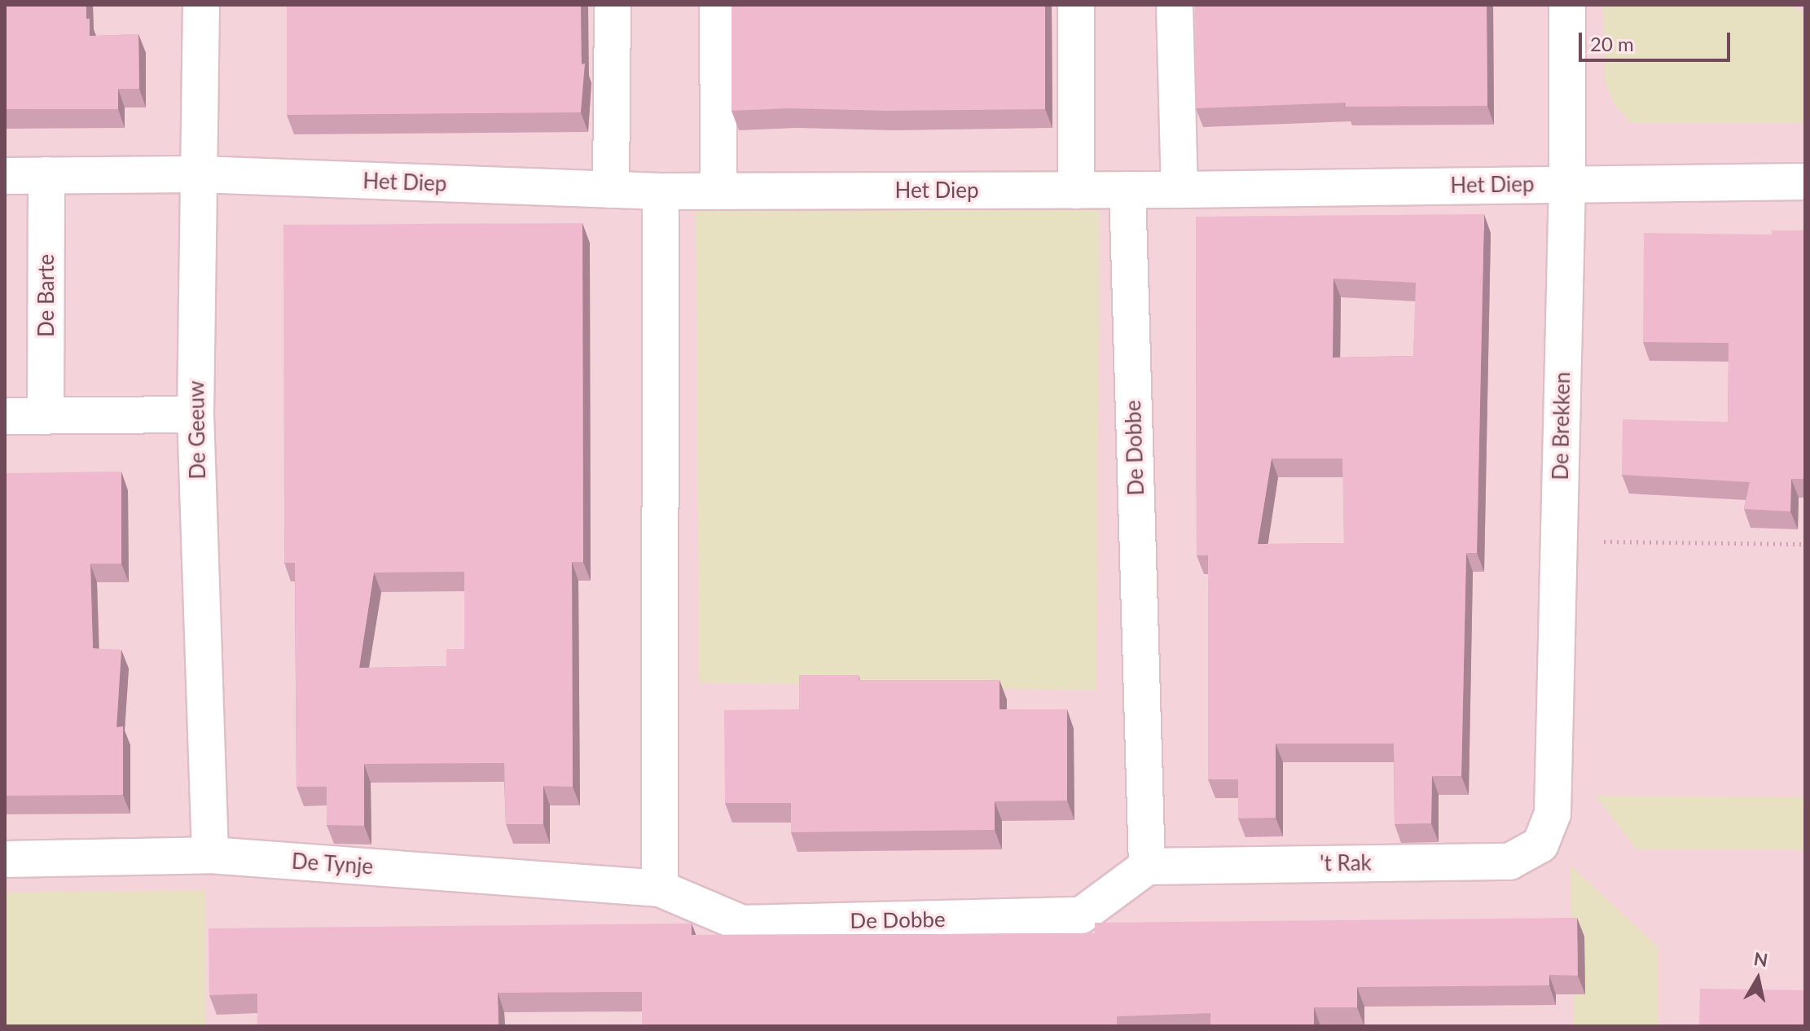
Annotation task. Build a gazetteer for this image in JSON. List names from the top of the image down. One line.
{"streets":{"street":["Het Diep","De Barte","De Brekken","De Geeuw","De Dobbe","'t Rak","De Tynje"]},"crossings":[["Het Diep","De Brekken"],["Het Diep","De Geeuw"],["Het Diep","De Dobbe"],["De Brekken","'t Rak"],["De Geeuw","De Tynje"],["De Dobbe","'t Rak"],["De Dobbe","De Tynje"]],"scale_bar":"20 m","north":"top"}
